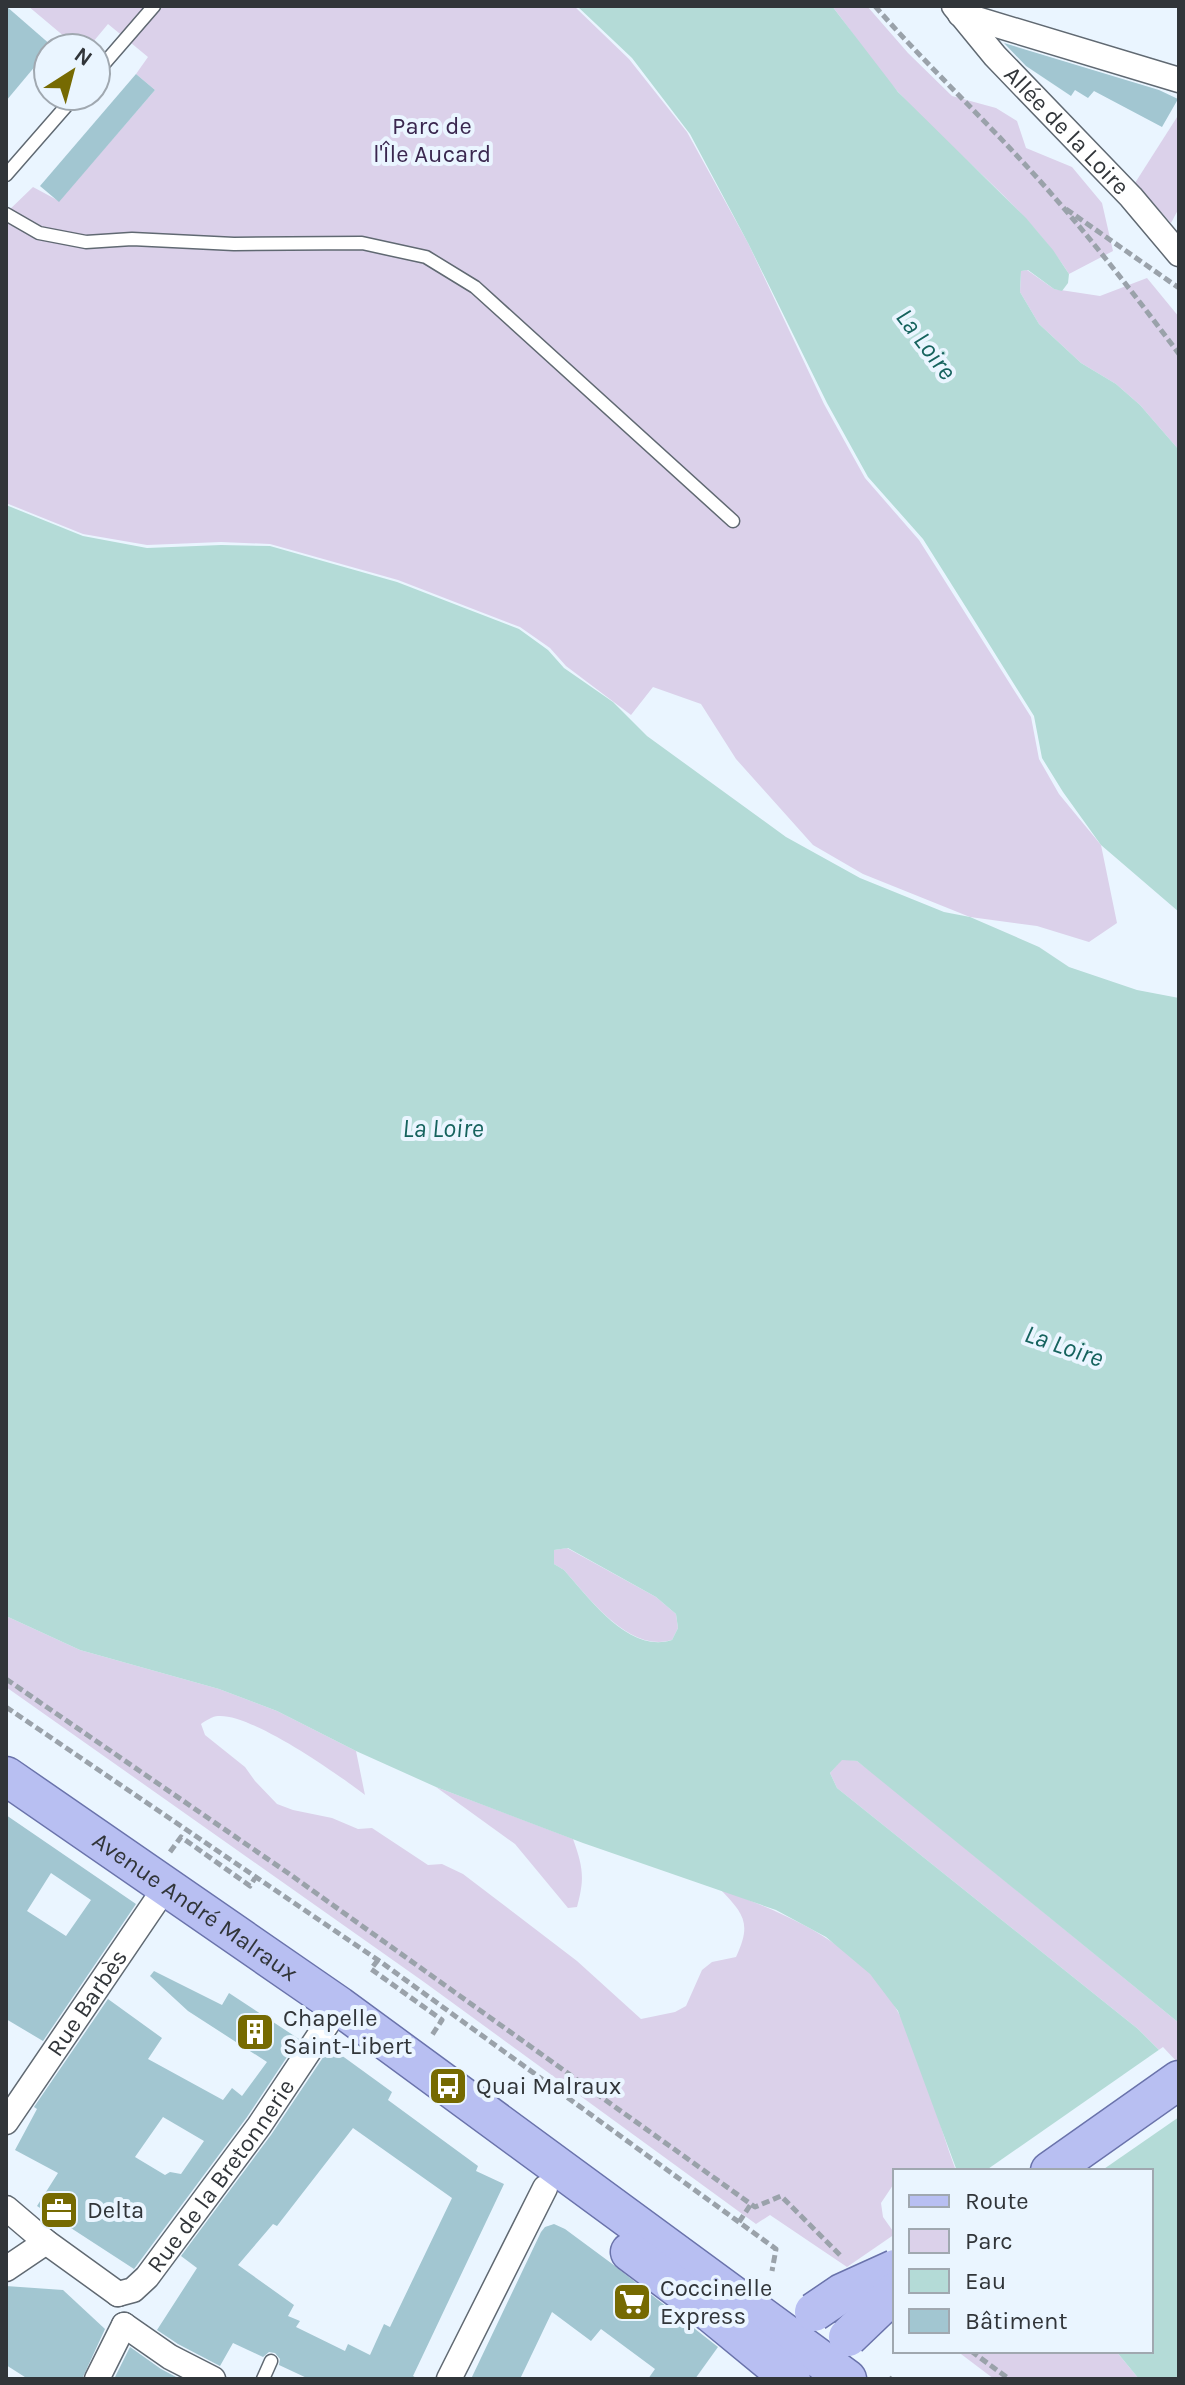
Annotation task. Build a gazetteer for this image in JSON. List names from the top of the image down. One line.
{"streets":{"main road":["Avenue André Malraux"],"street":["Allée de la Loire","Rue Barbès","Rue de la Bretonnerie"]},"crossings":[["Avenue André Malraux","Rue Barbès"],["Avenue André Malraux","Rue de la Bretonnerie"]],"water":["La Loire"],"parks":["Parc de l'Île Aucard"],"places":{"building":["Chapelle Saint-Libert"],"bus stop":["Quai Malraux"],"office":["Delta"],"supermarket":["Coccinelle Express"]},"legend":["Route","Parc","Eau","Bâtiment"],"north":"top right"}
